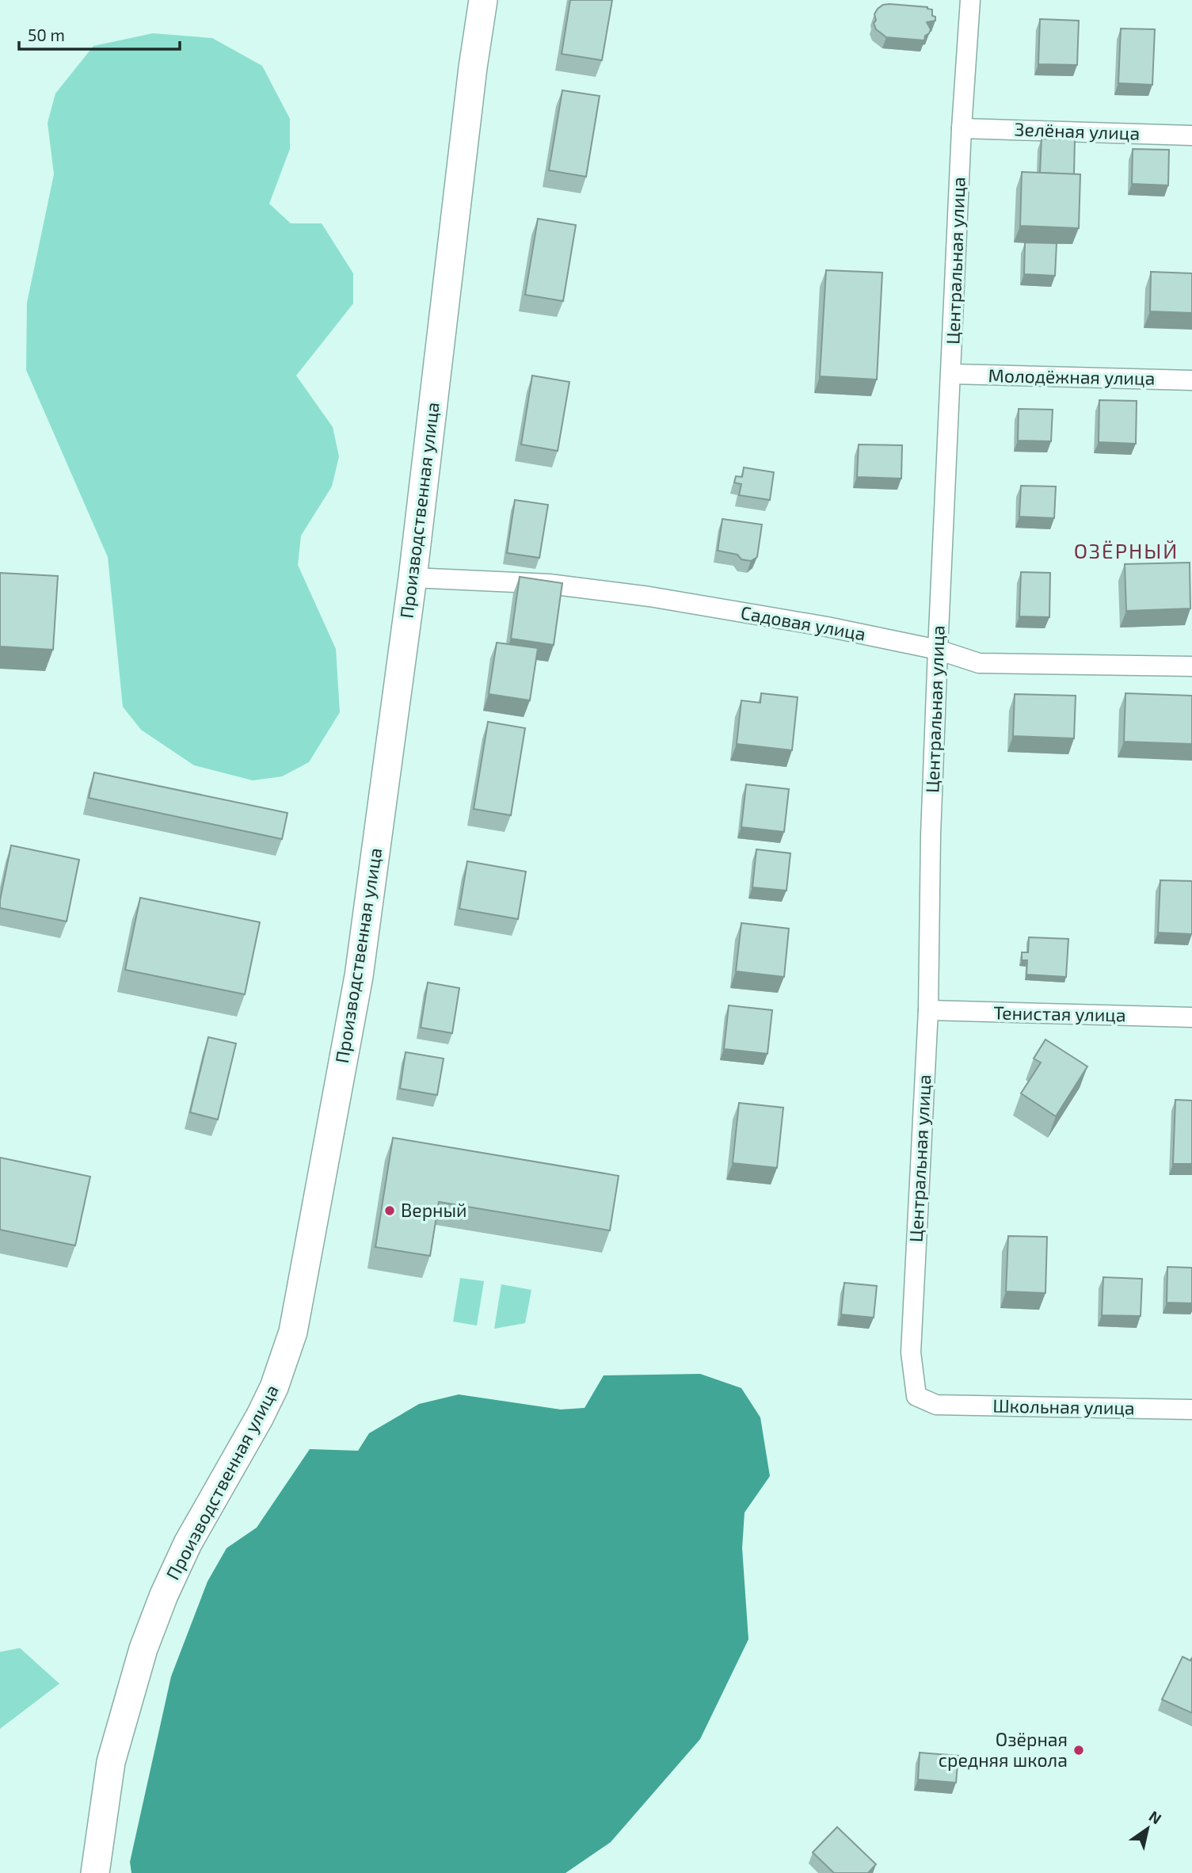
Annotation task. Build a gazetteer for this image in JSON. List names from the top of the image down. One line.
{"streets":{"street":["Зелёная улица","Центральная улица","Молодёжная улица","Производственная улица","Садовая улица","Тенистая улица","Школьная улица"]},"crossings":[["Зелёная улица","Центральная улица"],["Центральная улица","Молодёжная улица"],["Центральная улица","Садовая улица"],["Центральная улица","Тенистая улица"],["Центральная улица","Школьная улица"],["Производственная улица","Садовая улица"]],"districts":["ОЗЁРНЫЙ"],"places":["Верный","Озёрная средняя школа"],"scale_bar":"50 m","north":"top right"}
